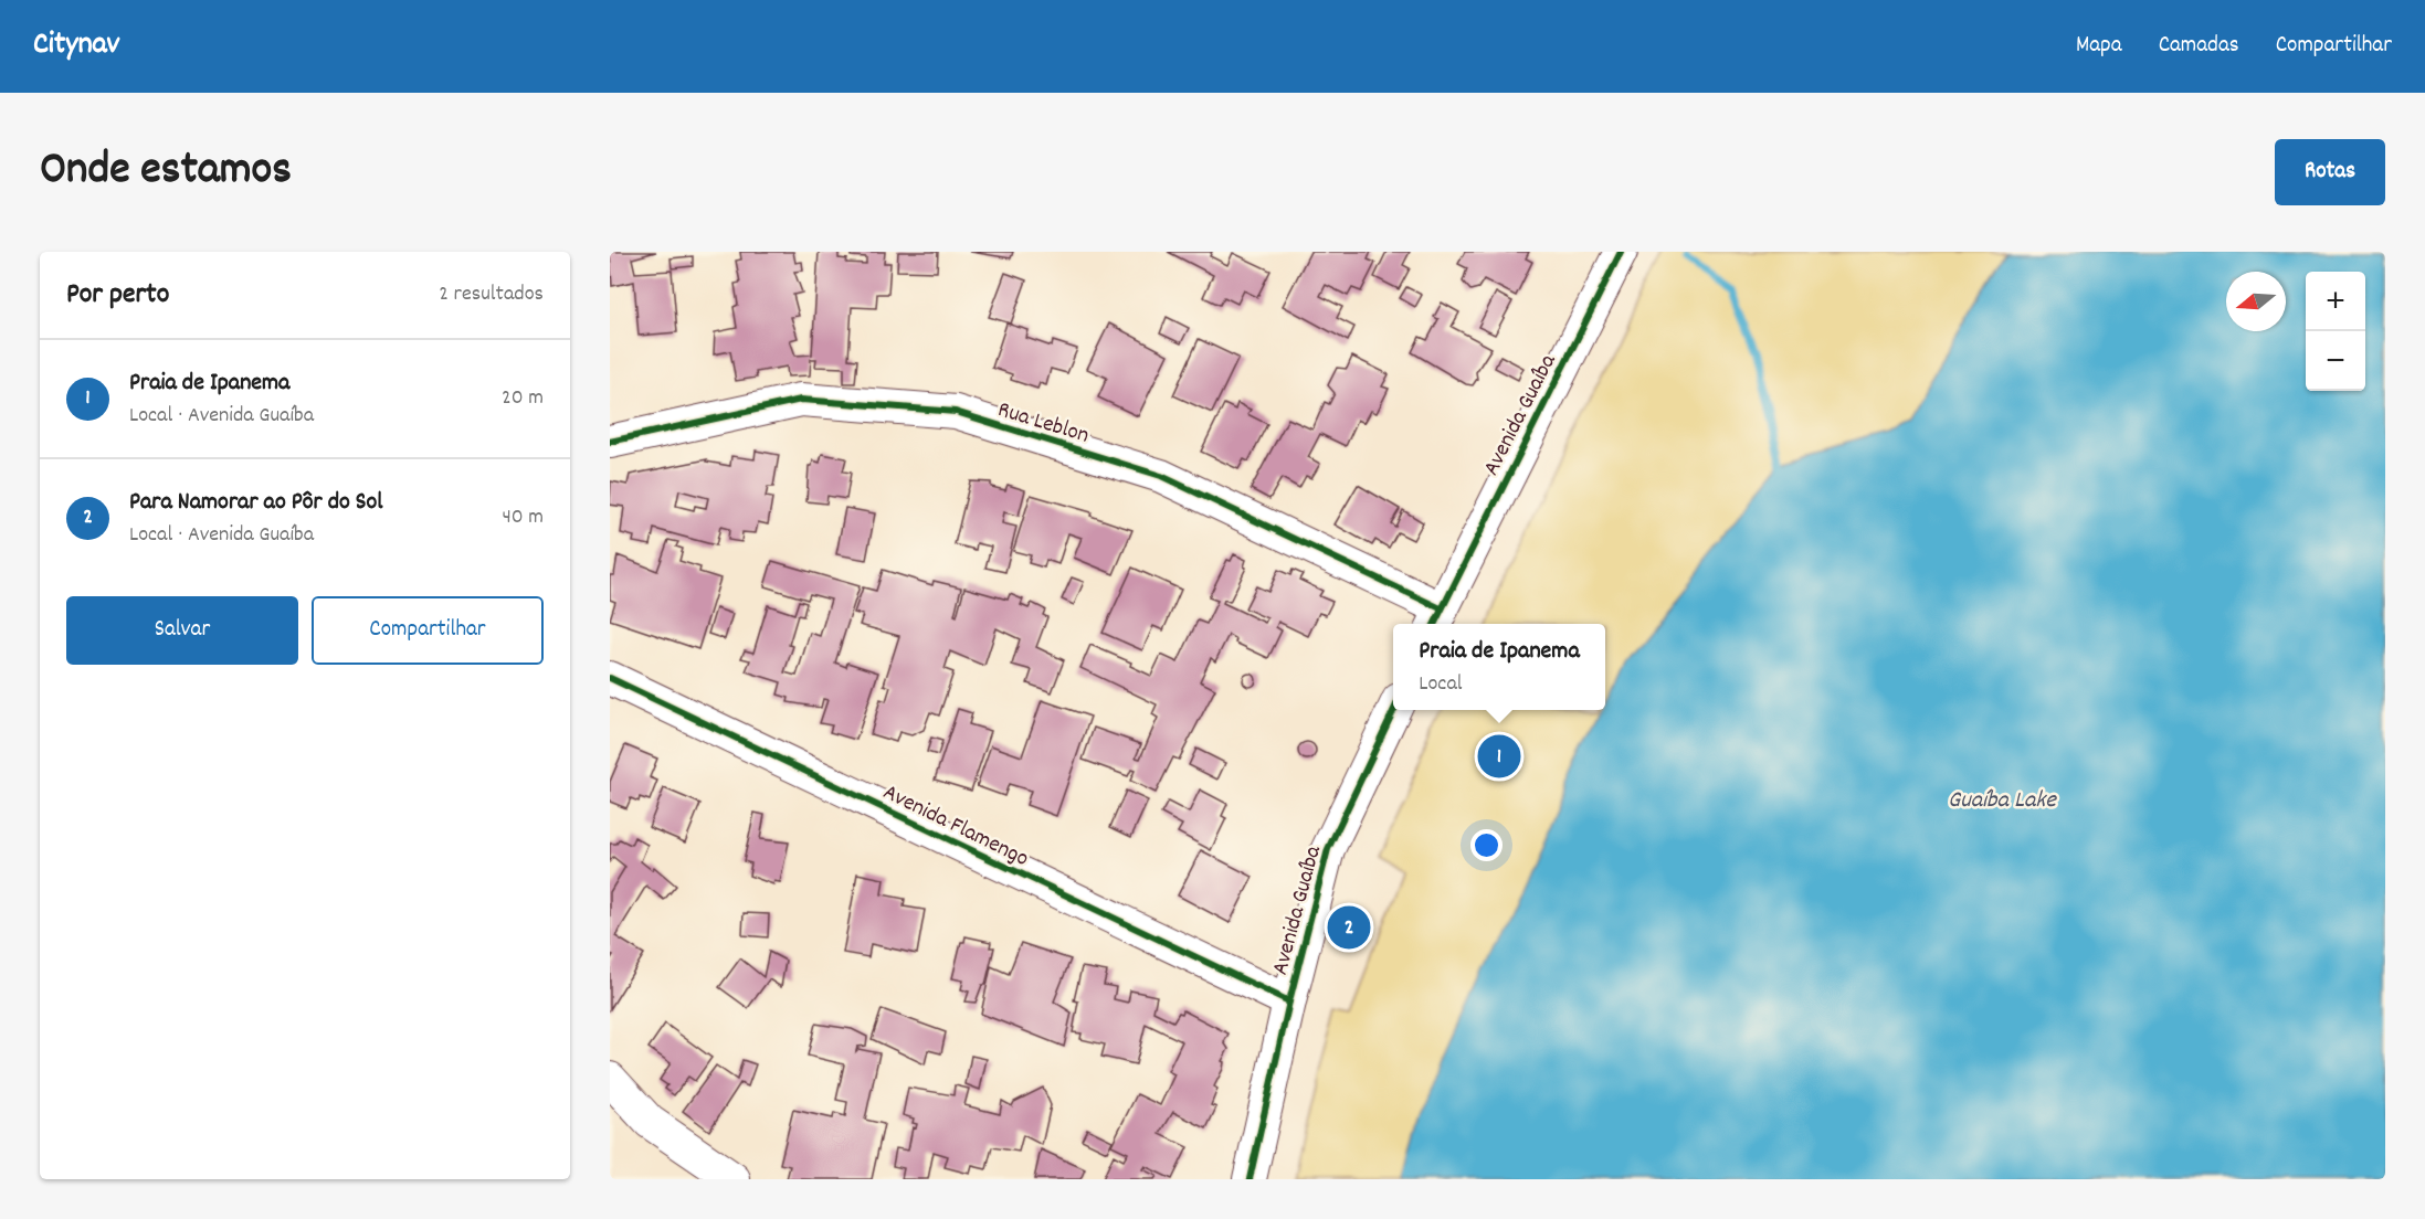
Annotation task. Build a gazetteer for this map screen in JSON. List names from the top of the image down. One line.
{"streets":{"street":["Avenida Guaíba","Rua Leblon","Avenida Flamengo"]},"crossings":[["Avenida Guaíba","Rua Leblon"],["Avenida Guaíba","Avenida Flamengo"]],"water":["Guaíba Lake"],"north":"left","page":{"header":"Citynav","nav":["Mapa","Camadas","Compartilhar"],"title":"Onde estamos","buttons":["Rotas",["Salvar","Compartilhar"]],"heading":["Por perto","2 resultados"],"map_buttons":["+","−"],"list":[{"mark":"1","name":"Praia de Ipanema","note":"Local · Avenida Guaíba","value":"20 m"},{"mark":"2","name":"Para Namorar ao Pôr do Sol","note":"Local · Avenida Guaíba","value":"40 m"}],"popup":["Praia de Ipanema","Local"],"pins":["1","2"]}}
